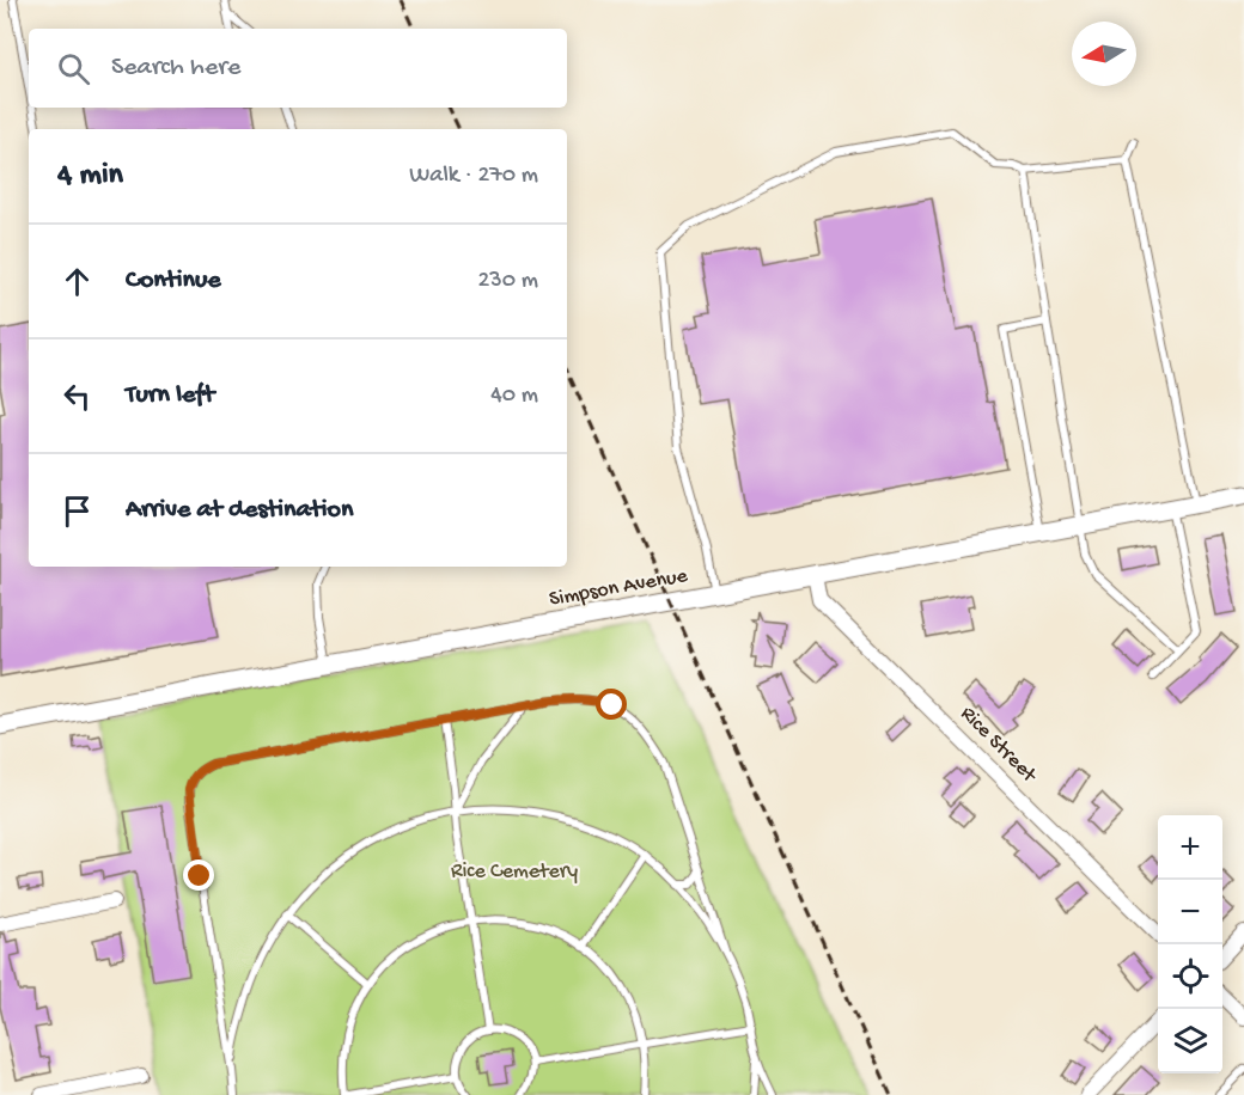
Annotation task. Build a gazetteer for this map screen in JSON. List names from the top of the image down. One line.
{"streets":{"street":["Simpson Avenue","Rice Street"]},"crossings":[["Simpson Avenue","Rice Street"]],"parks":["Rice Cemetery"],"north":"left","page":{"search":"Search here","heading":["4 min","Walk · 270 m"],"list":[["Continue","230 m"],["Turn left","40 m"],"Arrive at destination"],"map_buttons":["+","−"]}}
